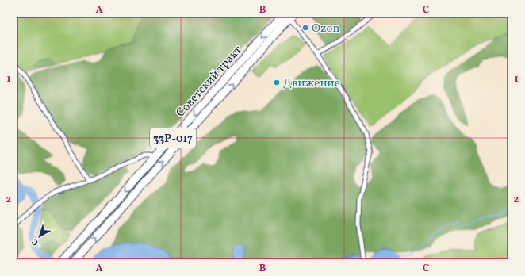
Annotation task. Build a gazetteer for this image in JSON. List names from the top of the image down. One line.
{"streets":{"highway":["Советский тракт","33Р-017"]},"places":["Ozon","Движение"],"north":"bottom left","grid":{"columns":["A","B","C"],"rows":["1","2"]}}
